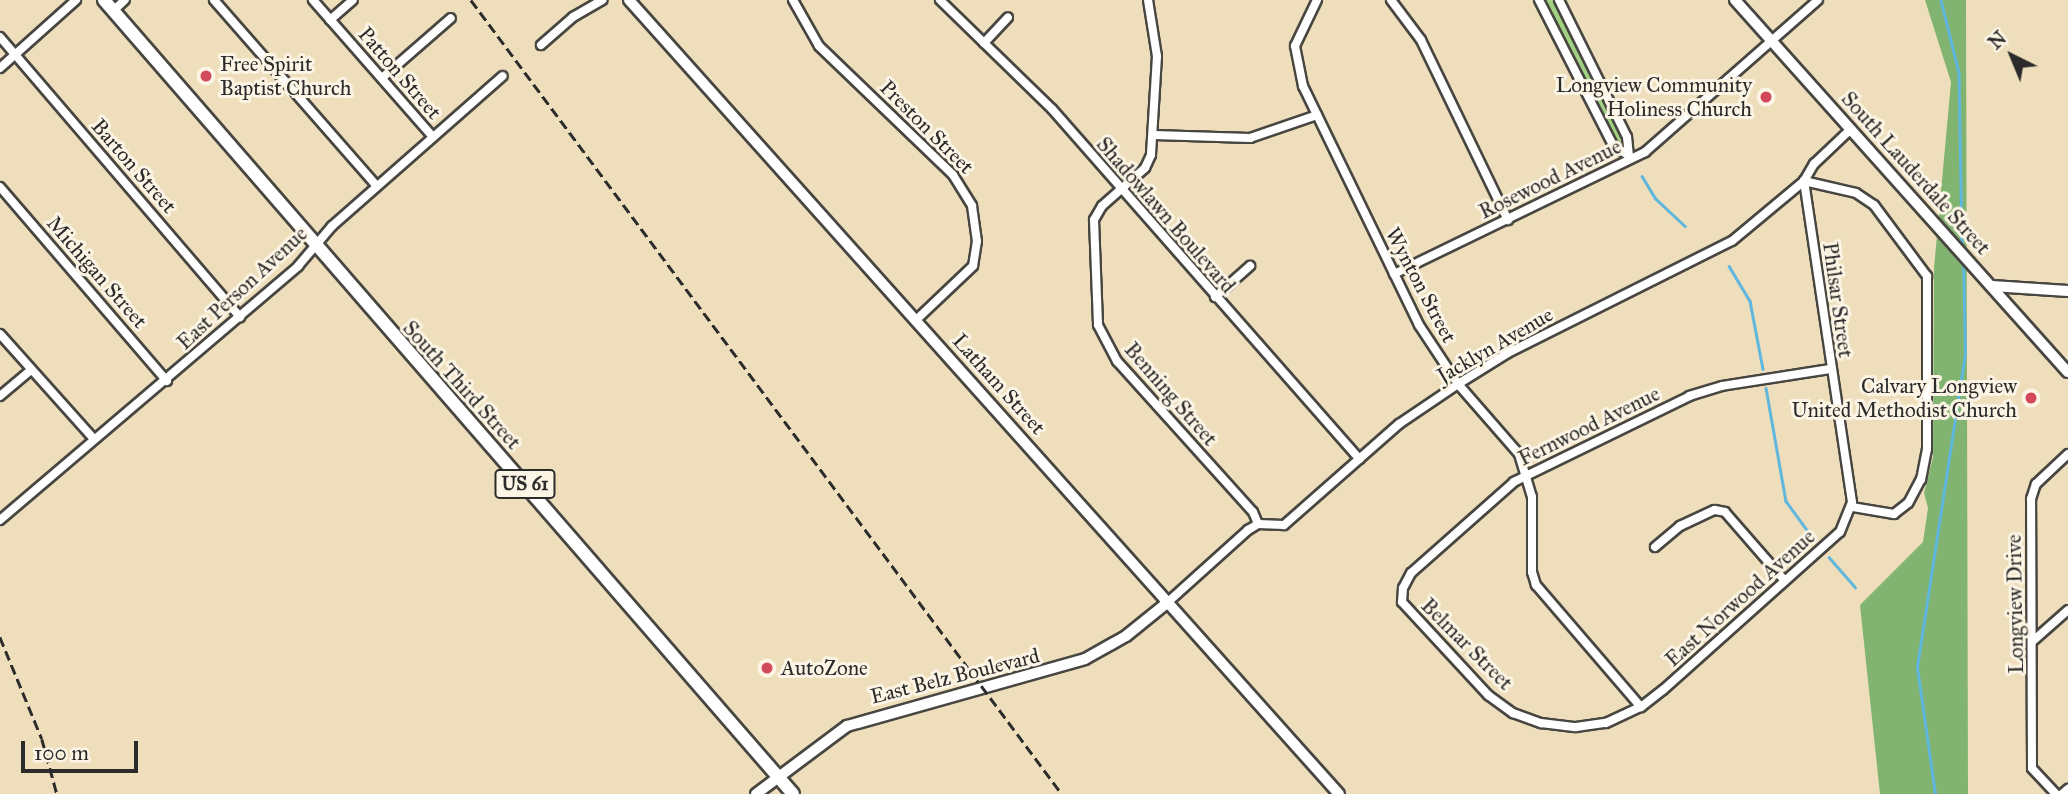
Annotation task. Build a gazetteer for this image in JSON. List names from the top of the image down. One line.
{"streets":{"main road":["South Third Street","US 61"],"street":["Patton Street","Preston Street","Barton Street","South Lauderdale Street","Rosewood Avenue","Shadowlawn Boulevard","Michigan Street","Wynton Street","East Person Avenue","Philsar Street","Jacklyn Avenue","Latham Street","Benning Street","Fernwood Avenue","East Norwood Avenue","Longview Drive","Belmar Street","East Belz Boulevard"]},"crossings":[["Patton Street","East Person Avenue"],["Preston Street","Latham Street"],["Barton Street","East Person Avenue"],["South Lauderdale Street","Rosewood Avenue"],["South Lauderdale Street","Jacklyn Avenue"],["Rosewood Avenue","Wynton Street"],["Shadowlawn Boulevard","Jacklyn Avenue"],["Shadowlawn Boulevard","Benning Street"],["Michigan Street","East Person Avenue"],["Wynton Street","Jacklyn Avenue"],["Wynton Street","Fernwood Avenue"],["Wynton Street","East Norwood Avenue"],["Wynton Street","Belmar Street"],["East Person Avenue","South Third Street"],["Philsar Street","Jacklyn Avenue"],["Philsar Street","Fernwood Avenue"],["Philsar Street","East Norwood Avenue"],["Jacklyn Avenue","Benning Street"],["Latham Street","East Belz Boulevard"],["South Third Street","East Belz Boulevard"],["Fernwood Avenue","Belmar Street"],["East Norwood Avenue","Belmar Street"]],"places":["Free Spirit Baptist Church","Longview Community Holiness Church","Calvary Longview United Methodist Church","AutoZone"],"scale_bar":"100 m","north":"top left"}
